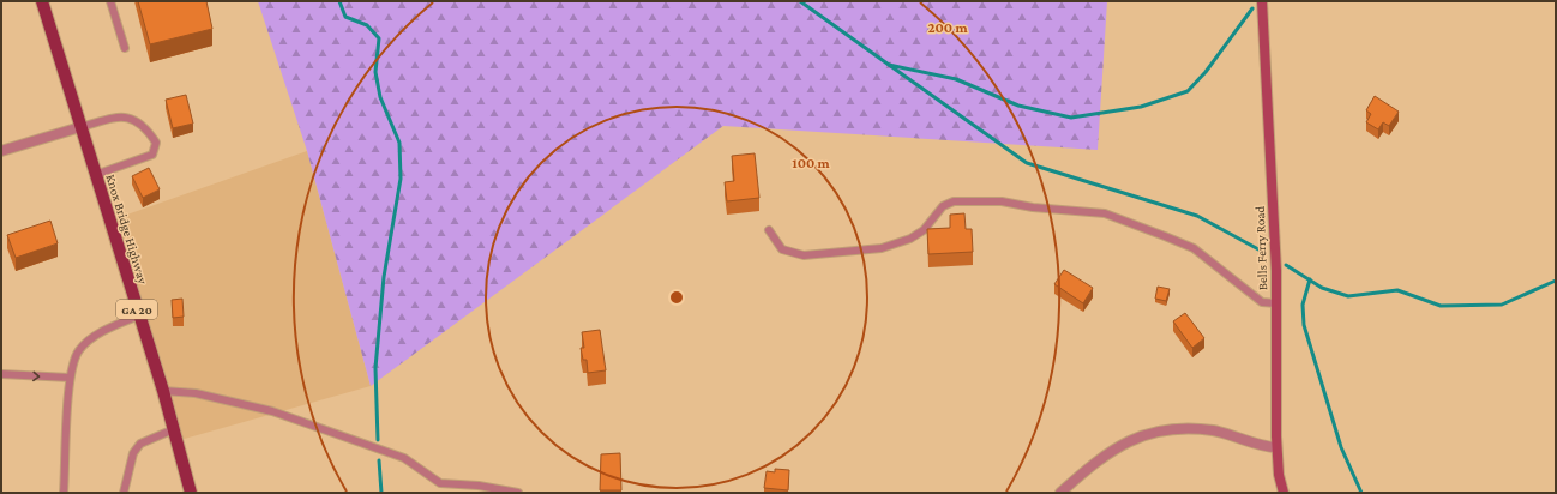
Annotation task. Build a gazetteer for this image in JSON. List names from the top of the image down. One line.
{"streets":{"main road":["Knox Bridge Highway","Bells Ferry Road","GA 20"]},"rings":["200 m","100 m"]}
